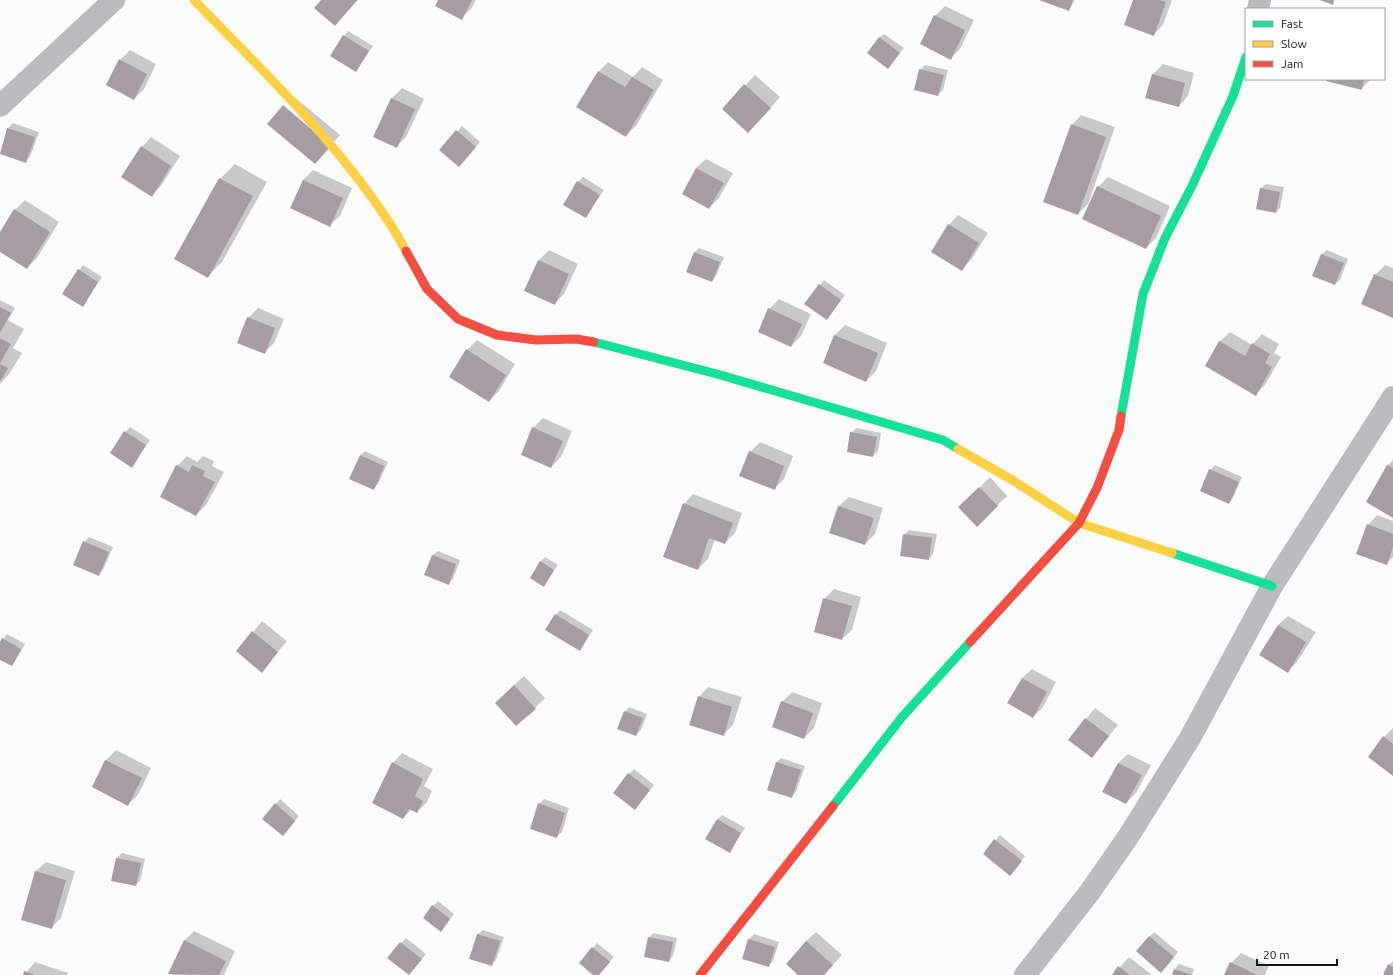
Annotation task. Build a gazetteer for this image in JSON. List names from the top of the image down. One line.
{"legend":["Fast","Slow","Jam"],"scale_bar":"20 m"}
